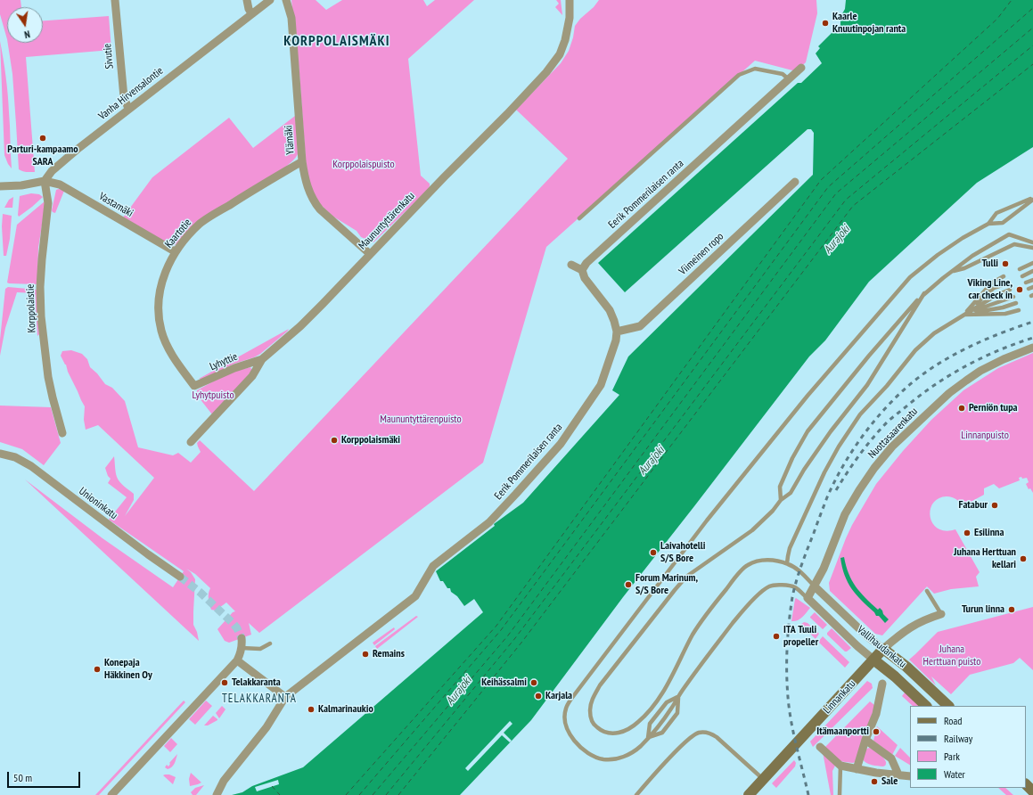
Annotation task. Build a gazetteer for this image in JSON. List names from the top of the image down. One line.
{"streets":{"street":["Sivutie","Vanha Hirvensalontie","Ylämäki","Eerik Pommerilaisen ranta","Vastamäki","Maununtyttärenkatu","Kaartotie","Viimeinen ropo","Korppolaistie","Lyhyttie","Nuottasaarenkatu","Unioninkatu","Vallihaudankatu","Linnankatu"]},"crossings":[["Sivutie","Vanha Hirvensalontie"],["Vanha Hirvensalontie","Vastamäki"],["Vanha Hirvensalontie","Korppolaistie"],["Ylämäki","Maununtyttärenkatu"],["Ylämäki","Kaartotie"],["Eerik Pommerilaisen ranta","Viimeinen ropo"],["Vastamäki","Kaartotie"],["Vastamäki","Korppolaistie"],["Maununtyttärenkatu","Lyhyttie"],["Kaartotie","Lyhyttie"],["Nuottasaarenkatu","Vallihaudankatu"],["Vallihaudankatu","Linnankatu"]],"districts":["KORPPOLAISMÄKI","TELAKKARANTA"],"water":["Aurajoki"],"parks":["Korppolaispuisto","Lyhytpuisto","Maununtyttärenpuisto","Linnanpuisto","Juhana Herttuan puisto"],"places":["Kaarle Knuutinpojan ranta","Parturi-kampaamo SARA","Tulli","Viking Line, car check in","Perniön tupa","Korppolaismäki","Fatabur","Esilinna","Laivahotelli S/S Bore","Juhana Herttuan kellari","Forum Marinum, S/S Bore","Turun linna","ITA Tuuli propeller","Remains","Konepaja Häkkinen Oy","Telakkaranta","Keihässalmi","Karjala","Kalmarinaukio","Itämaanportti","Sale"],"legend":["Road","Railway","Park","Water"],"scale_bar":"50 m","north":"bottom"}
